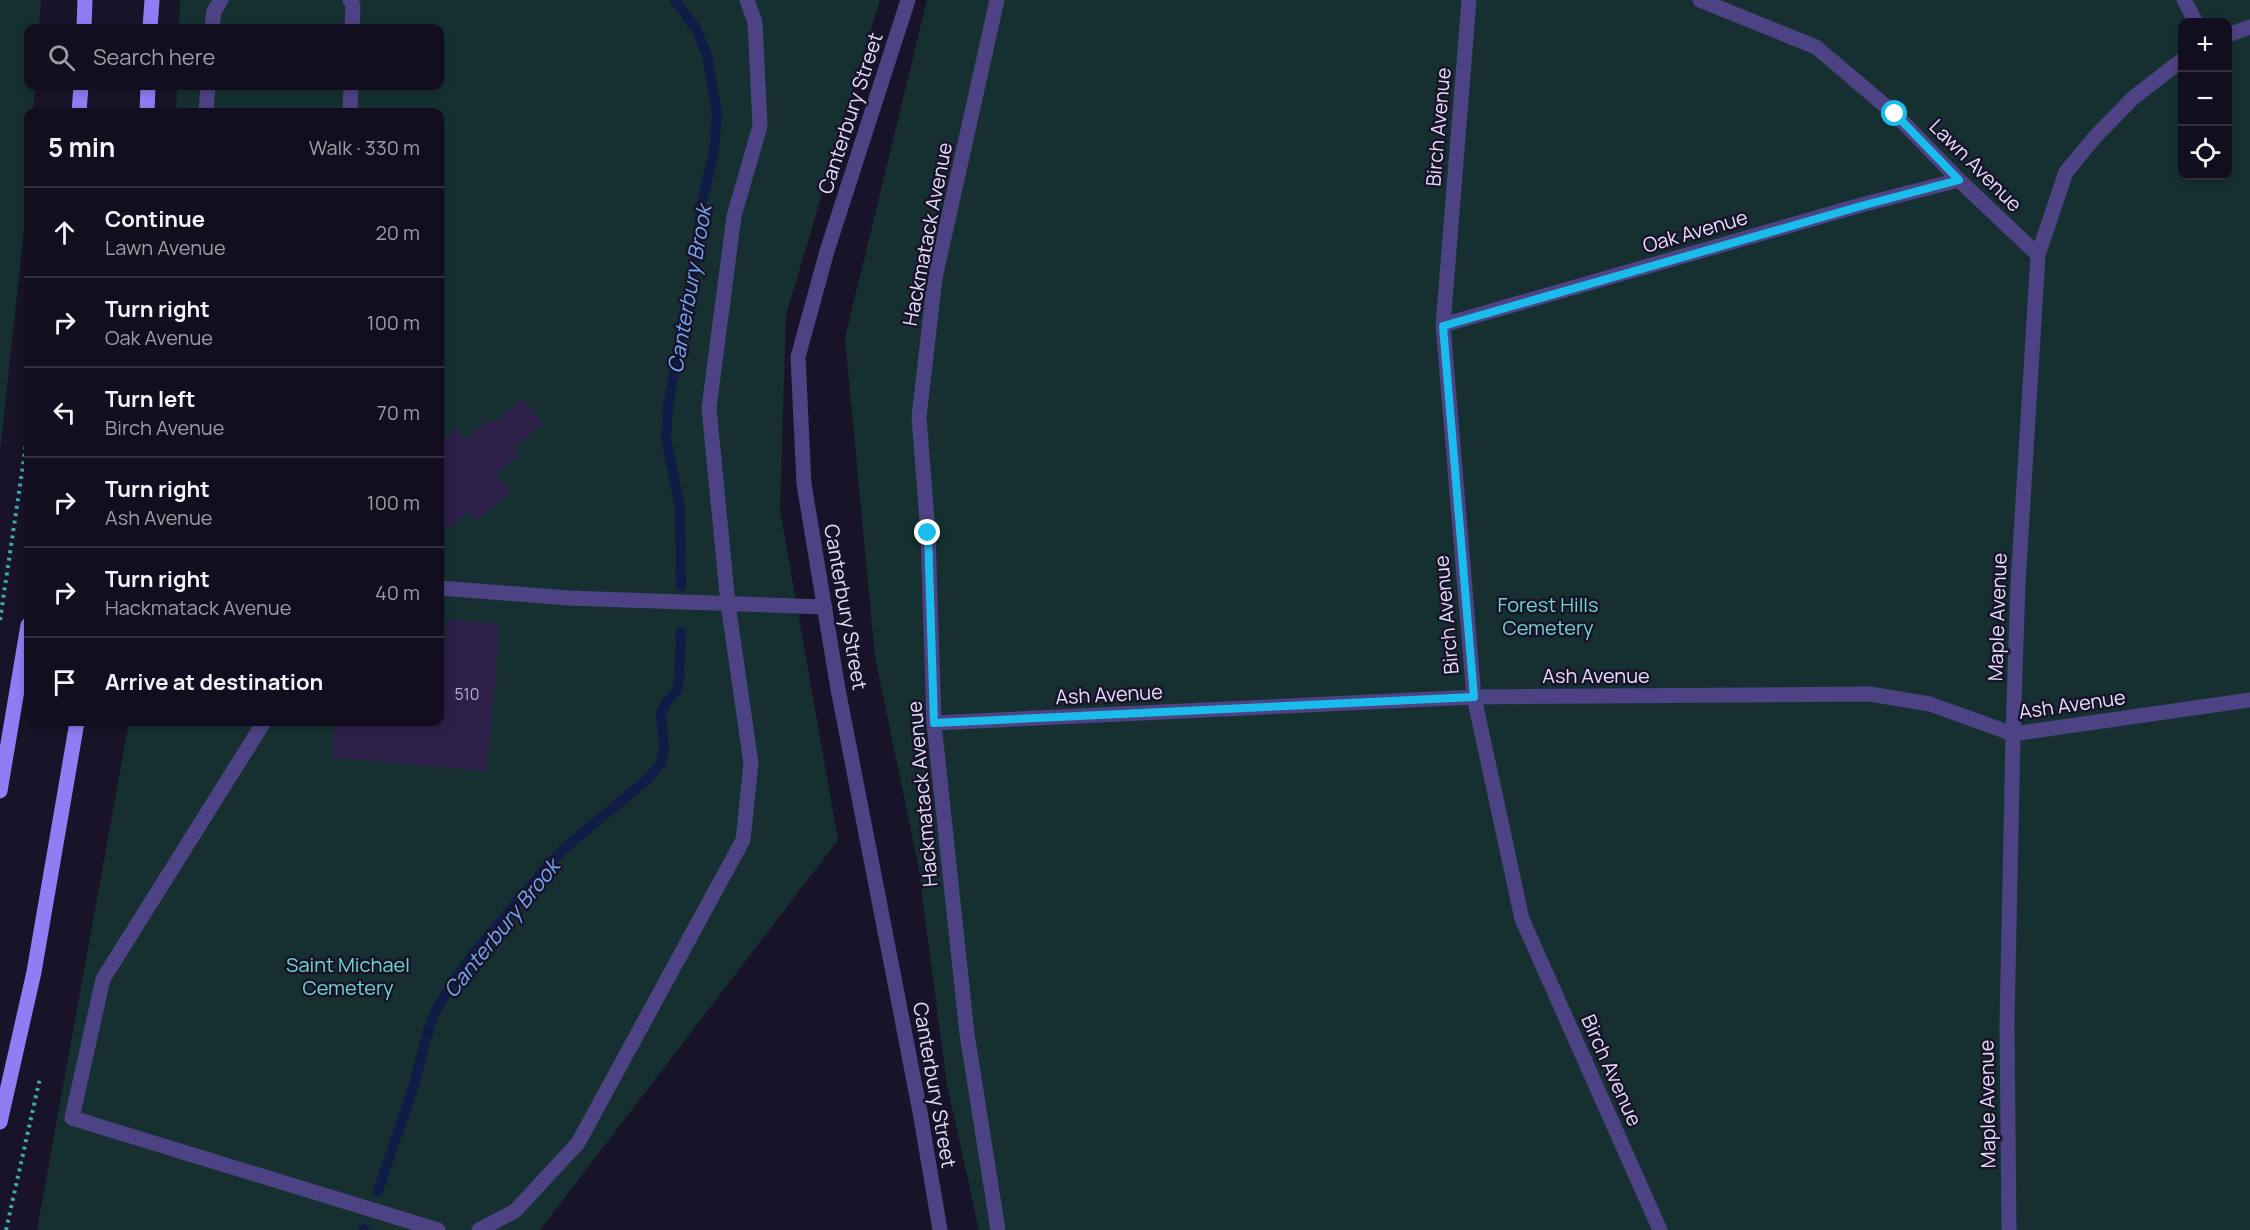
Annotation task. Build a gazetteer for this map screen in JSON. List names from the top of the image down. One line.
{"streets":{"street":["Canterbury Street","Birch Avenue","Lawn Avenue","Oak Avenue","Hackmatack Avenue","Maple Avenue","Ash Avenue"]},"crossings":[["Birch Avenue","Oak Avenue"],["Birch Avenue","Ash Avenue"],["Lawn Avenue","Oak Avenue"],["Lawn Avenue","Maple Avenue"],["Hackmatack Avenue","Ash Avenue"],["Maple Avenue","Ash Avenue"]],"water":["Canterbury Brook"],"parks":["Forest Hills Cemetery","Saint Michael Cemetery"],"house_numbers":["510"],"page":{"map_buttons":["+","−"],"search":"Search here","heading":["5 min","Walk · 330 m"],"list":[["Continue","Lawn Avenue","20 m"],["Turn right","Oak Avenue","100 m"],["Turn left","Birch Avenue","70 m"],["Turn right","Ash Avenue","100 m"],["Turn right","Hackmatack Avenue","40 m"],"Arrive at destination"]}}
